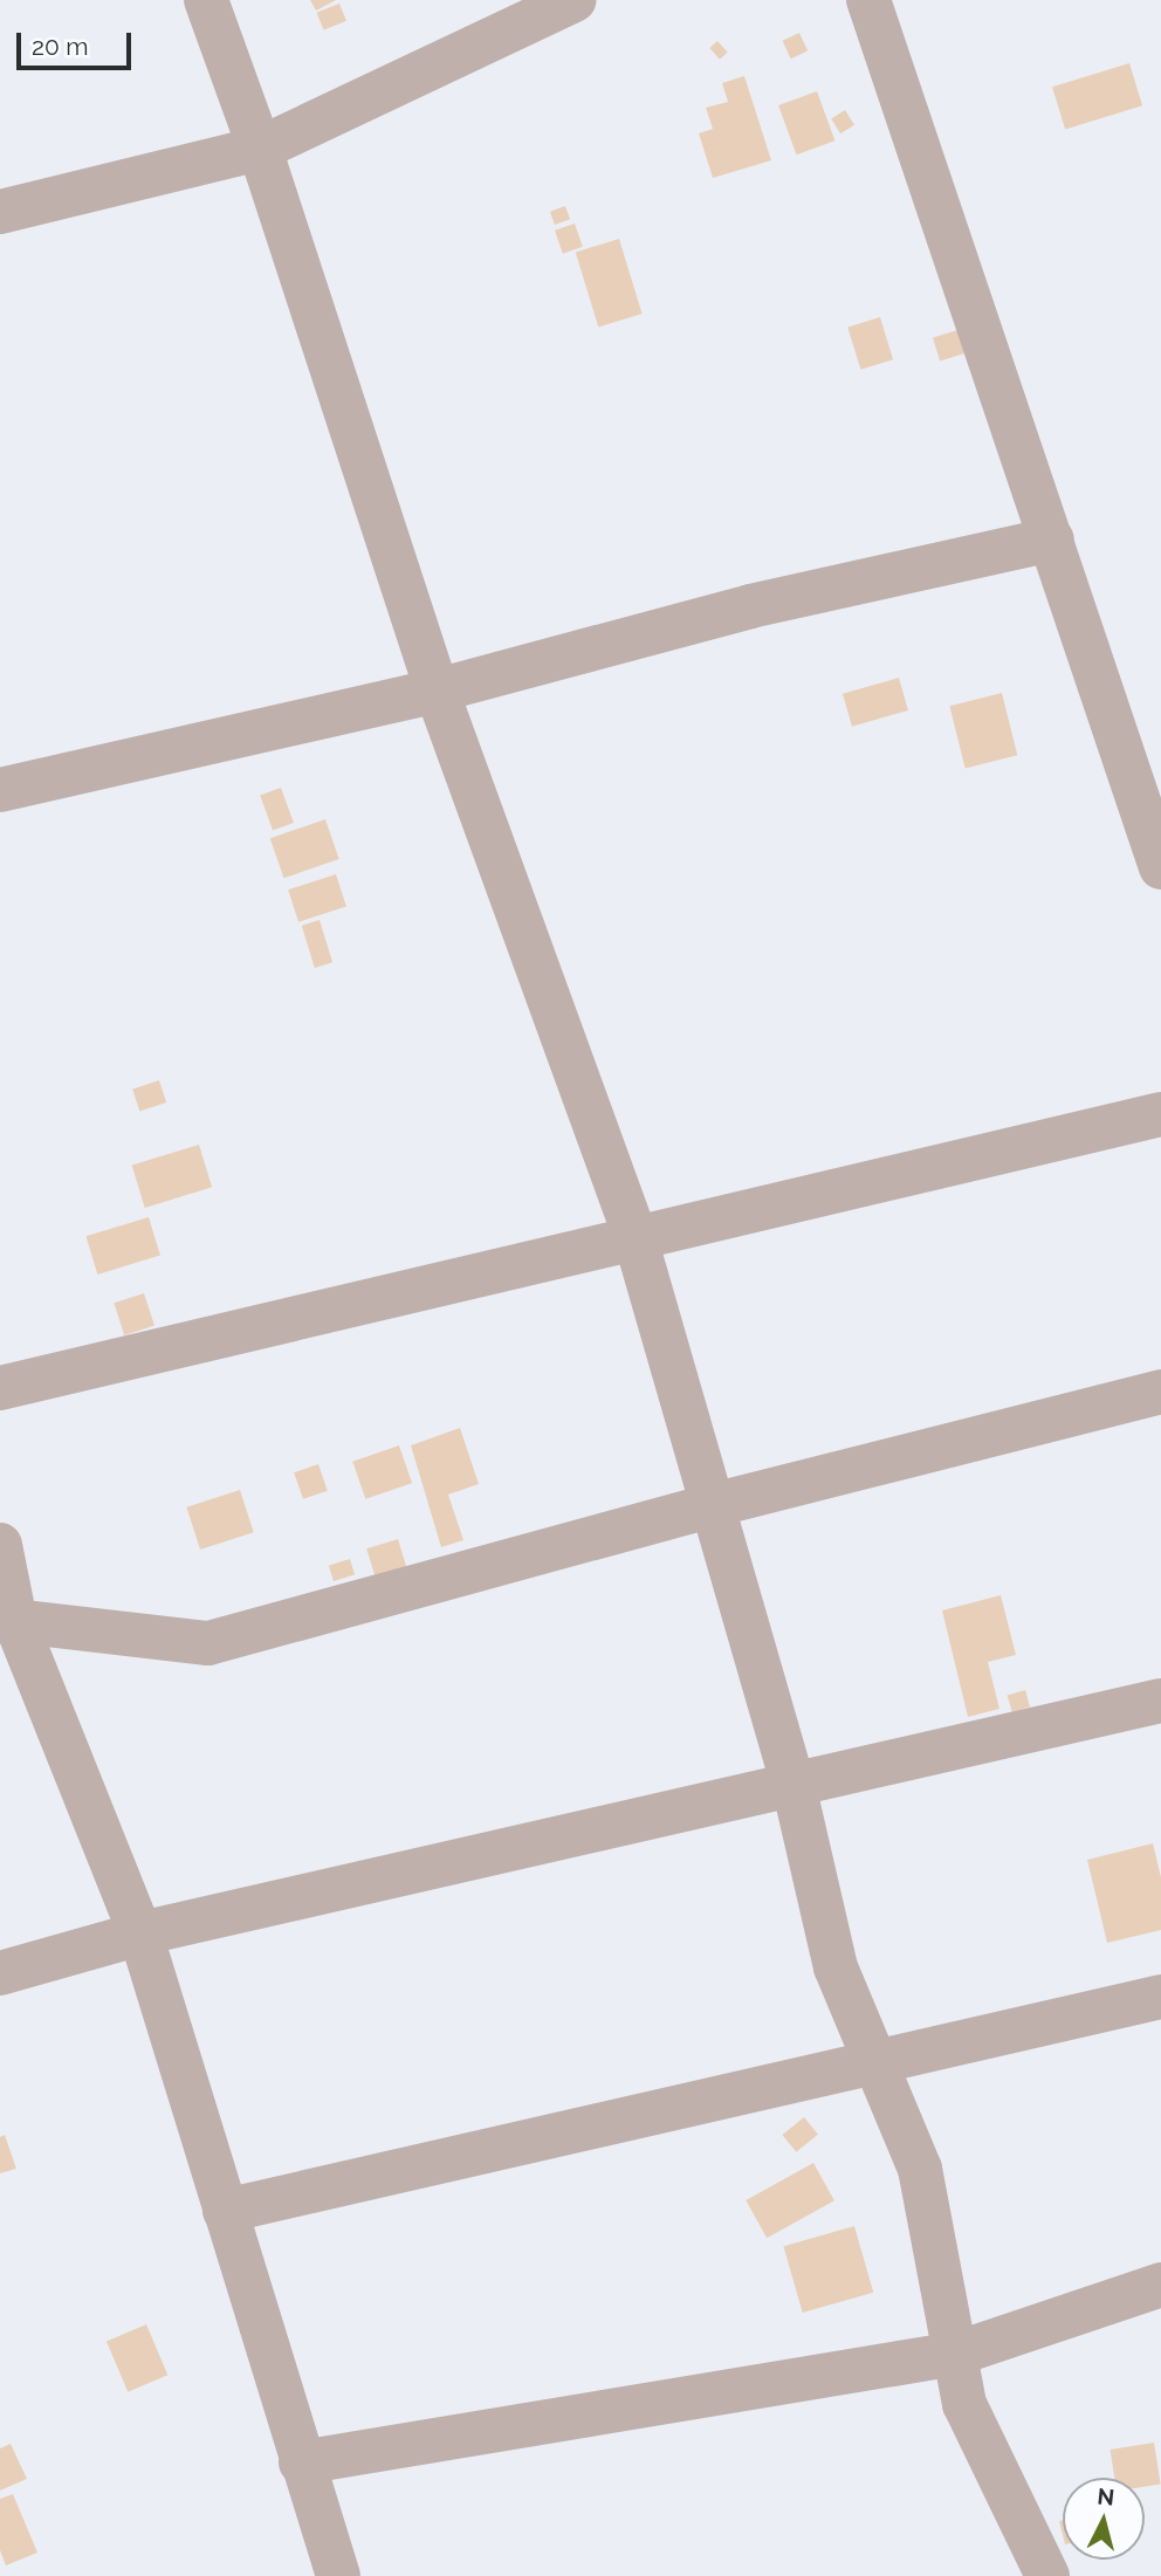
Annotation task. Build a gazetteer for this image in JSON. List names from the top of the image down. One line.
{"scale_bar":"20 m","north":"top"}
